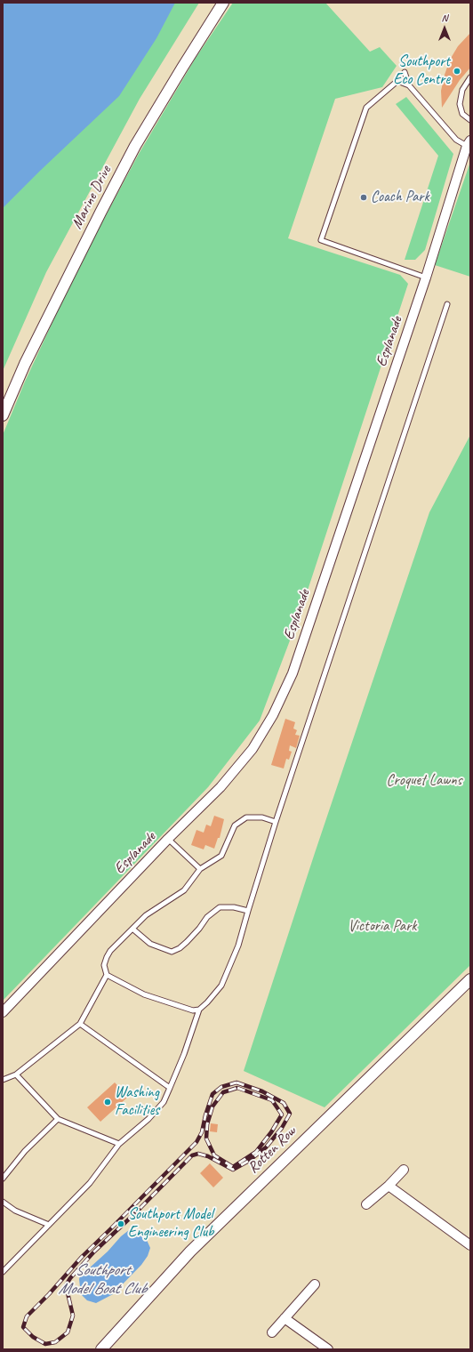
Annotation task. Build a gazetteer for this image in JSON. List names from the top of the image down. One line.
{"streets":{"street":["Marine Drive","Esplanade","Rotten Row"]},"water":["Southport Model Boat Club"],"parks":["Croquet Lawns","Victoria Park"],"places":["Southport Eco Centre","Coach Park","Washing Facilities","Southport Model Engineering Club"],"north":"top"}
